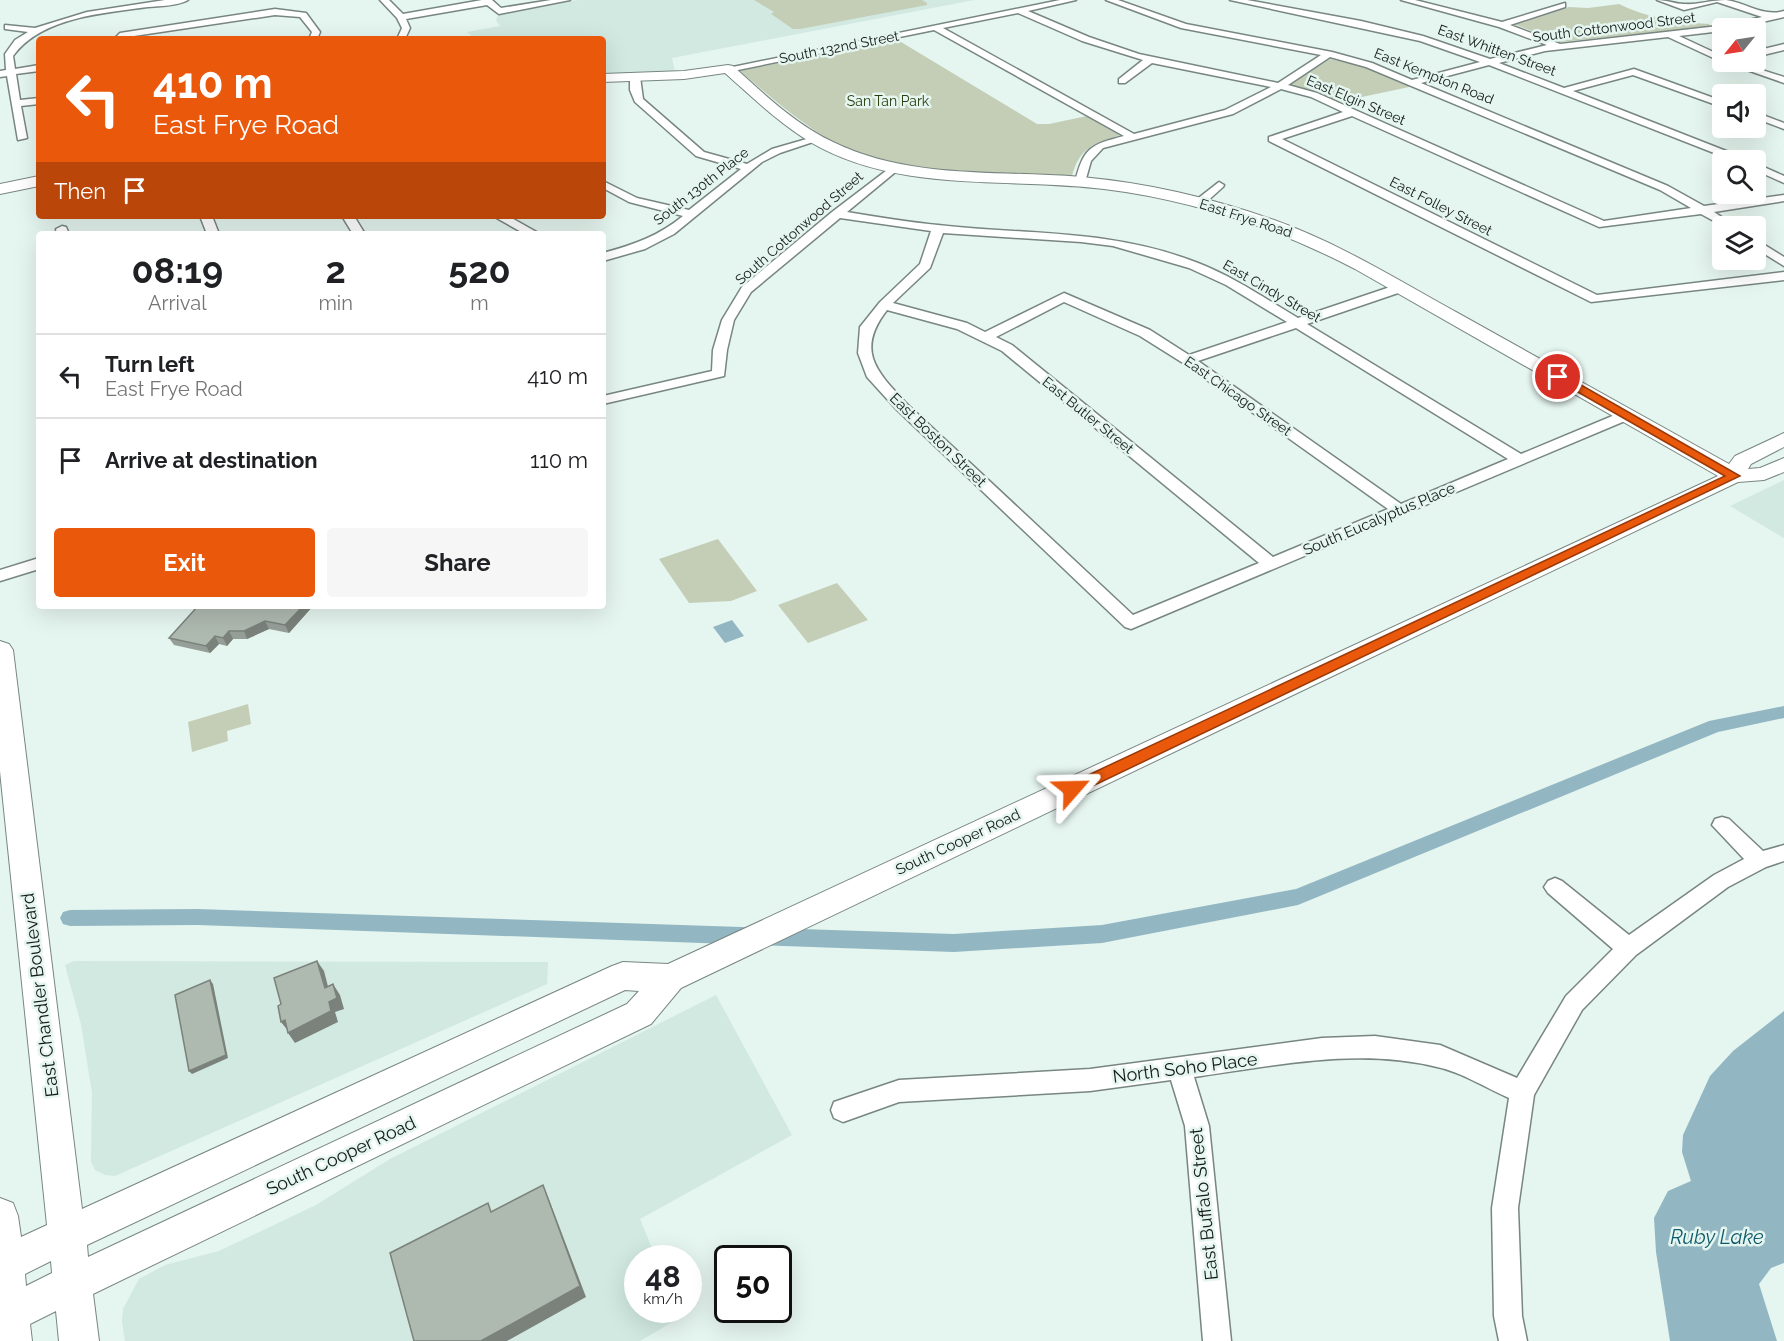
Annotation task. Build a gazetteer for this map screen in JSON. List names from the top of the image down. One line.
{"streets":{"main road":["South 132nd Street","East Frye Road","South Cooper Road","East Chandler Boulevard"],"street":["South Cottonwood Street","East Whitten Street","East Kempton Road","East Elgin Street","South 130th Place","East Folley Street","East Cindy Street","East Chicago Street","East Butler Street","East Boston Street","South Eucalyptus Place","North Soho Place","East Buffalo Street"]},"crossings":[["South Cottonwood Street","East Whitten Street"],["South Cottonwood Street","East Kempton Road"],["South Cottonwood Street","East Frye Road"],["South Cottonwood Street","East Cindy Street"],["South 132nd Street","East Elgin Street"],["South 132nd Street","East Frye Road"],["East Kempton Road","East Elgin Street"],["East Elgin Street","East Folley Street"],["South 130th Place","East Frye Road"],["East Frye Road","South Eucalyptus Place"],["East Frye Road","South Cooper Road"],["East Cindy Street","East Boston Street"],["East Cindy Street","South Eucalyptus Place"],["East Chicago Street","East Butler Street"],["East Chicago Street","South Eucalyptus Place"],["East Butler Street","East Boston Street"],["East Butler Street","South Eucalyptus Place"],["East Boston Street","South Eucalyptus Place"],["South Cooper Road","East Chandler Boulevard"],["North Soho Place","East Buffalo Street"]],"water":["Ruby Lake"],"parks":["San Tan Park"],"north":"bottom left","page":{"turn":["410 m","East Frye Road"],"then":"Then","eta":["08:19","Arrival","2","min","520","m"],"list":[{"name":"Turn left","note":"East Frye Road","value":"410 m"},{"name":"Arrive at destination","value":"110 m"}],"buttons":["Exit","Share"],"speed":"48 km/h","limit":"50"}}
